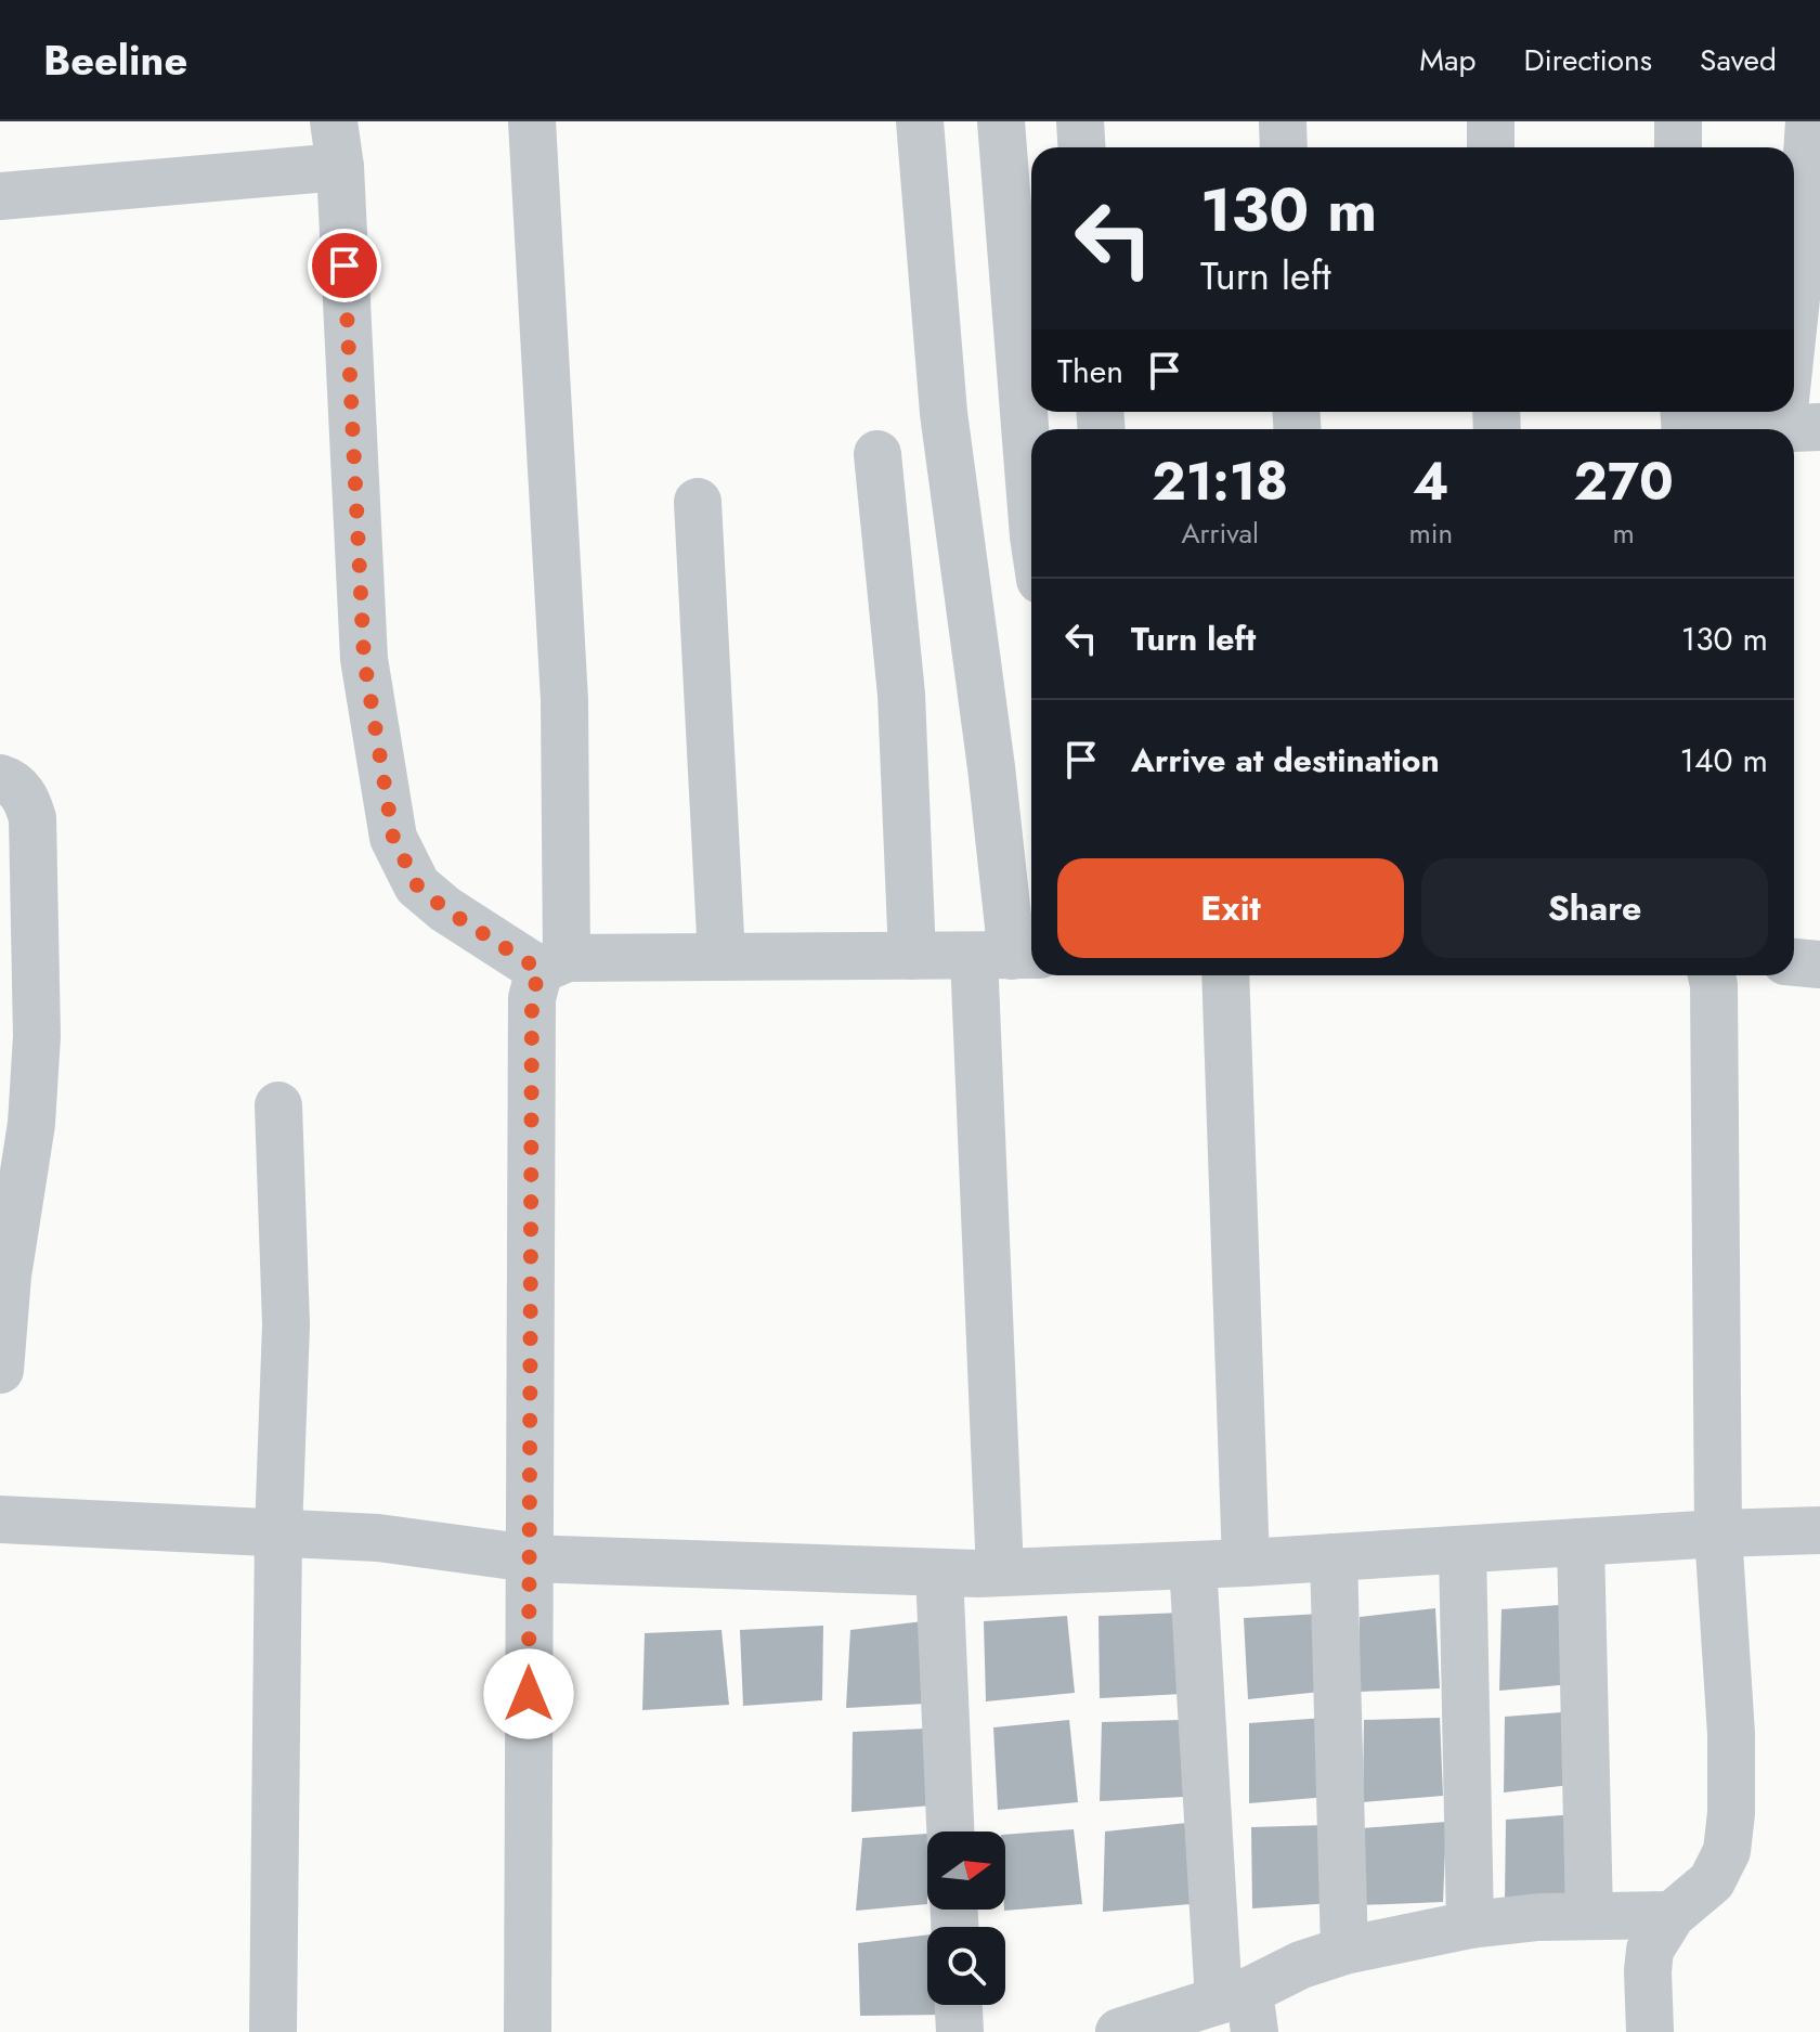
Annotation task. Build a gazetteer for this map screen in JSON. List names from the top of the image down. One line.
{"north":"right","page":{"header":"Beeline","nav":["Map","Directions","Saved"],"turn":["130 m","Turn left"],"then":"Then","eta":["21:18","Arrival","4","min","270","m"],"list":[{"name":"Turn left","value":"130 m"},{"name":"Arrive at destination","value":"140 m"}],"buttons":["Exit","Share"]}}
